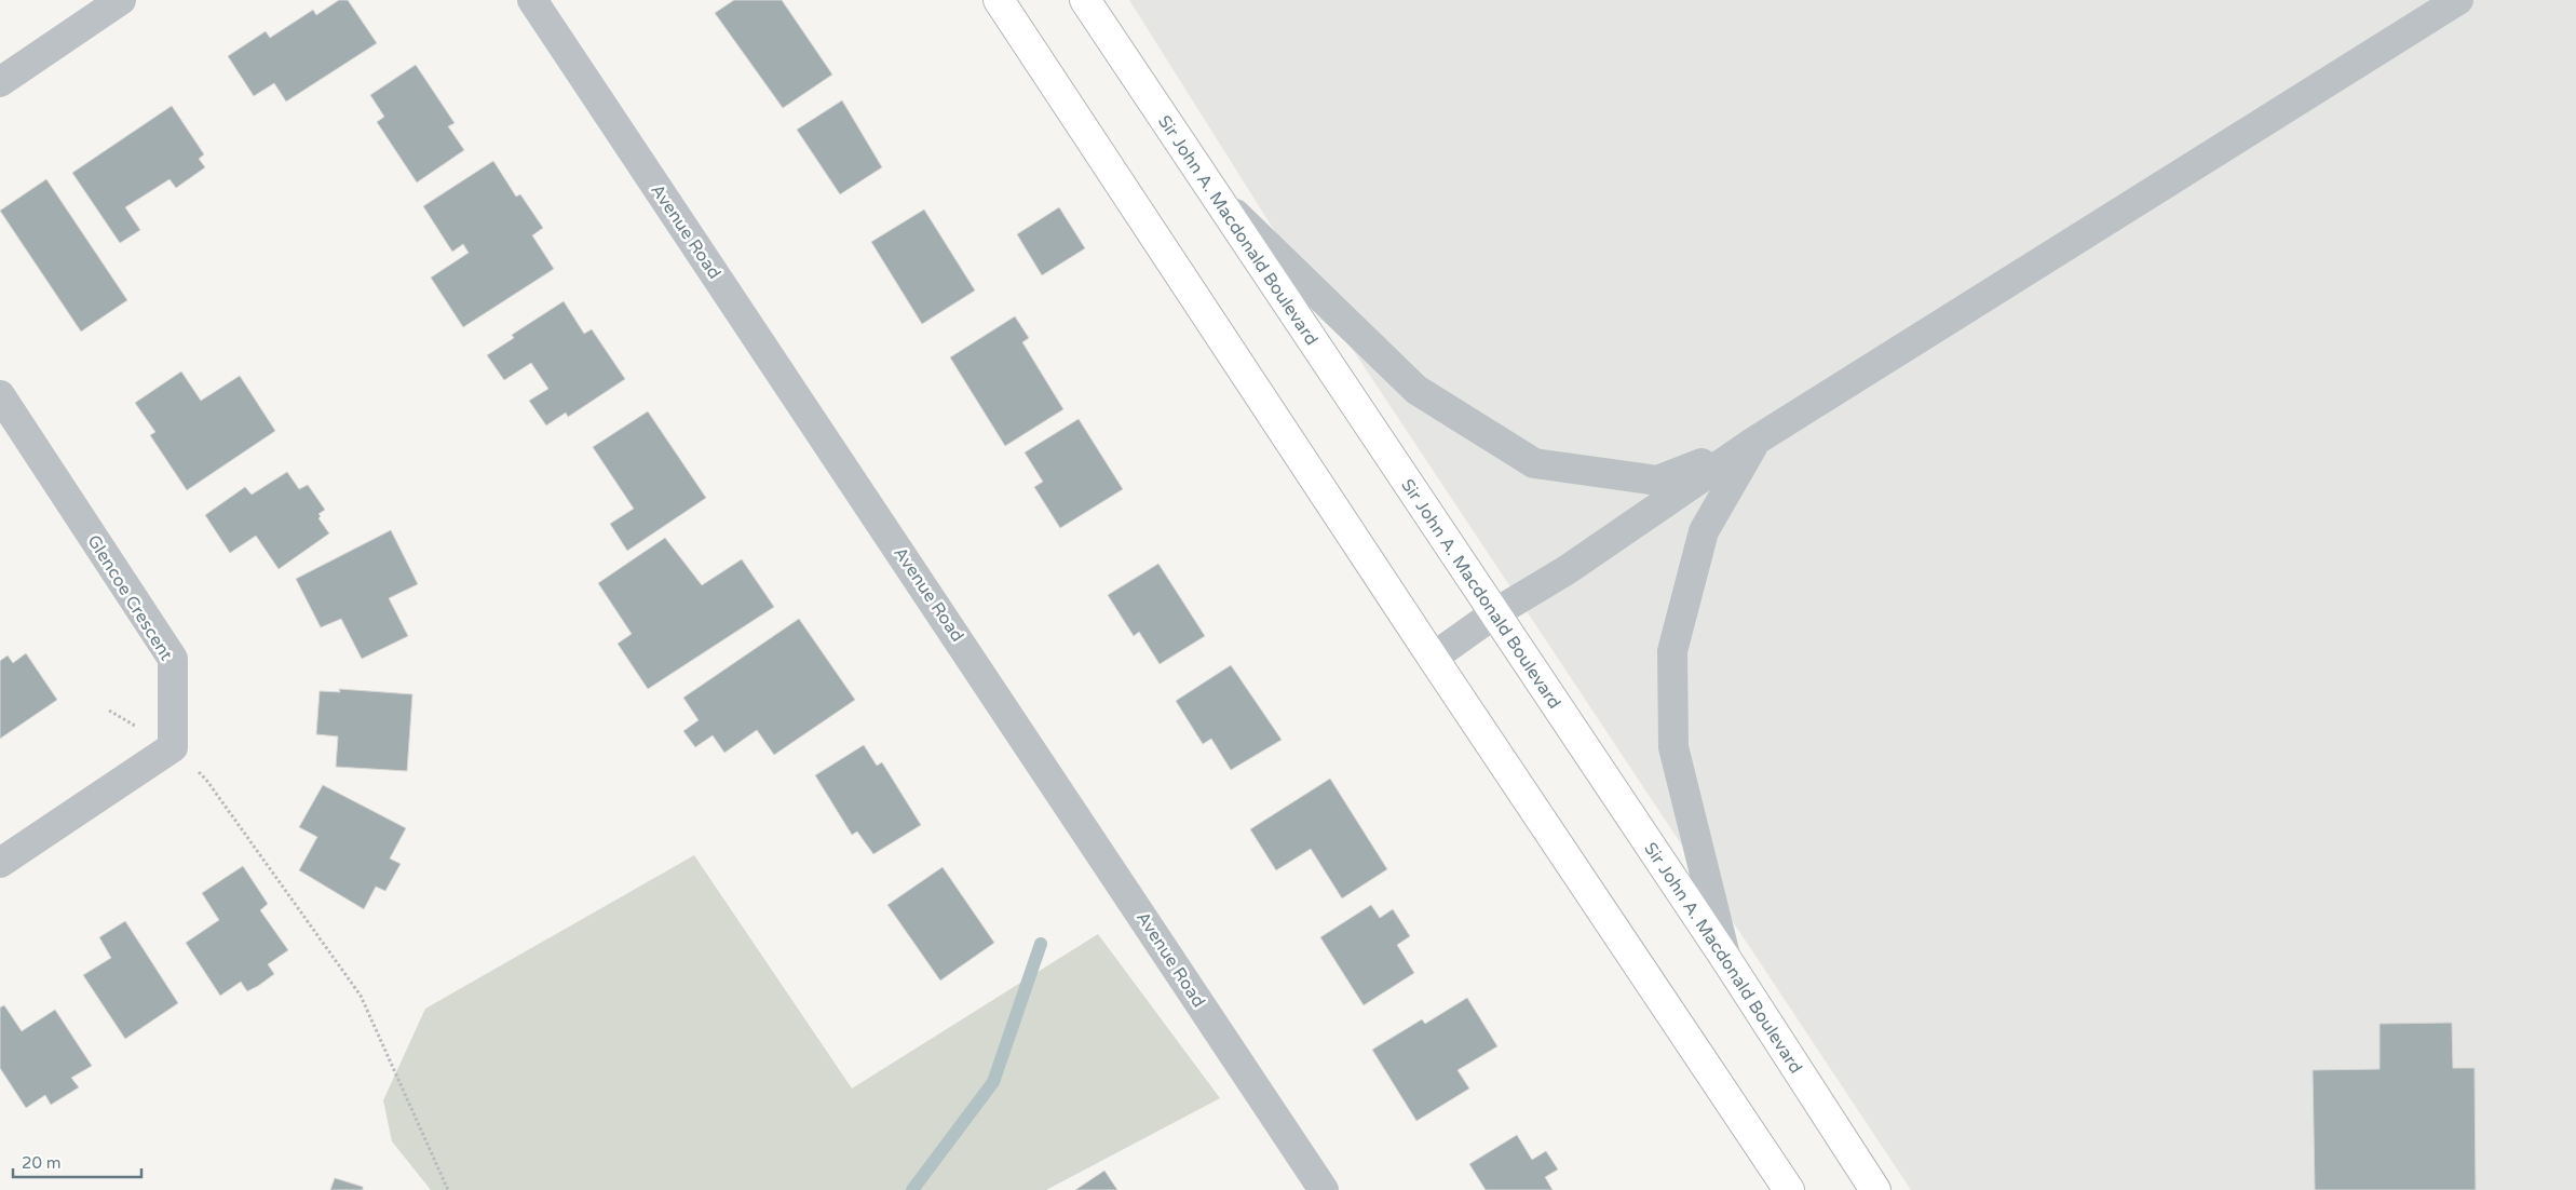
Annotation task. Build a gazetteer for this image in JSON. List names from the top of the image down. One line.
{"streets":{"main road":["Sir John A. Macdonald Boulevard"],"street":["Avenue Road","Glencoe Crescent"]},"scale_bar":"20 m"}
